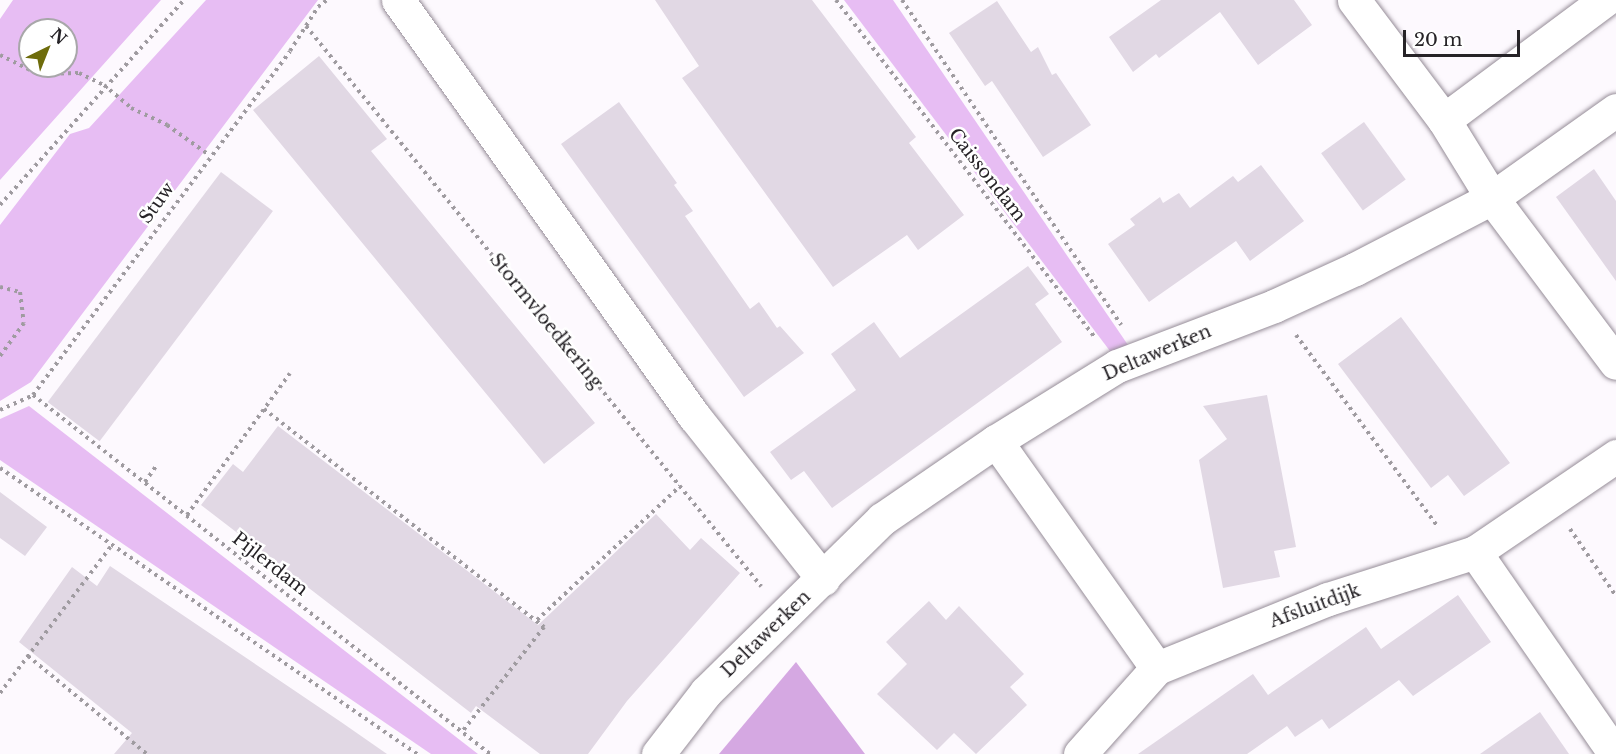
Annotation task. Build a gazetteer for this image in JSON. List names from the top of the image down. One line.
{"streets":{"street":["Deltawerken","Afsluitdijk"],"path":["Caissondam","Stuw","Stormvloedkering","Pijlerdam"]},"crossings":[["Caissondam","Deltawerken"],["Stuw","Stormvloedkering"],["Stuw","Pijlerdam"],["Stormvloedkering","Deltawerken"]],"scale_bar":"20 m","north":"top right"}
